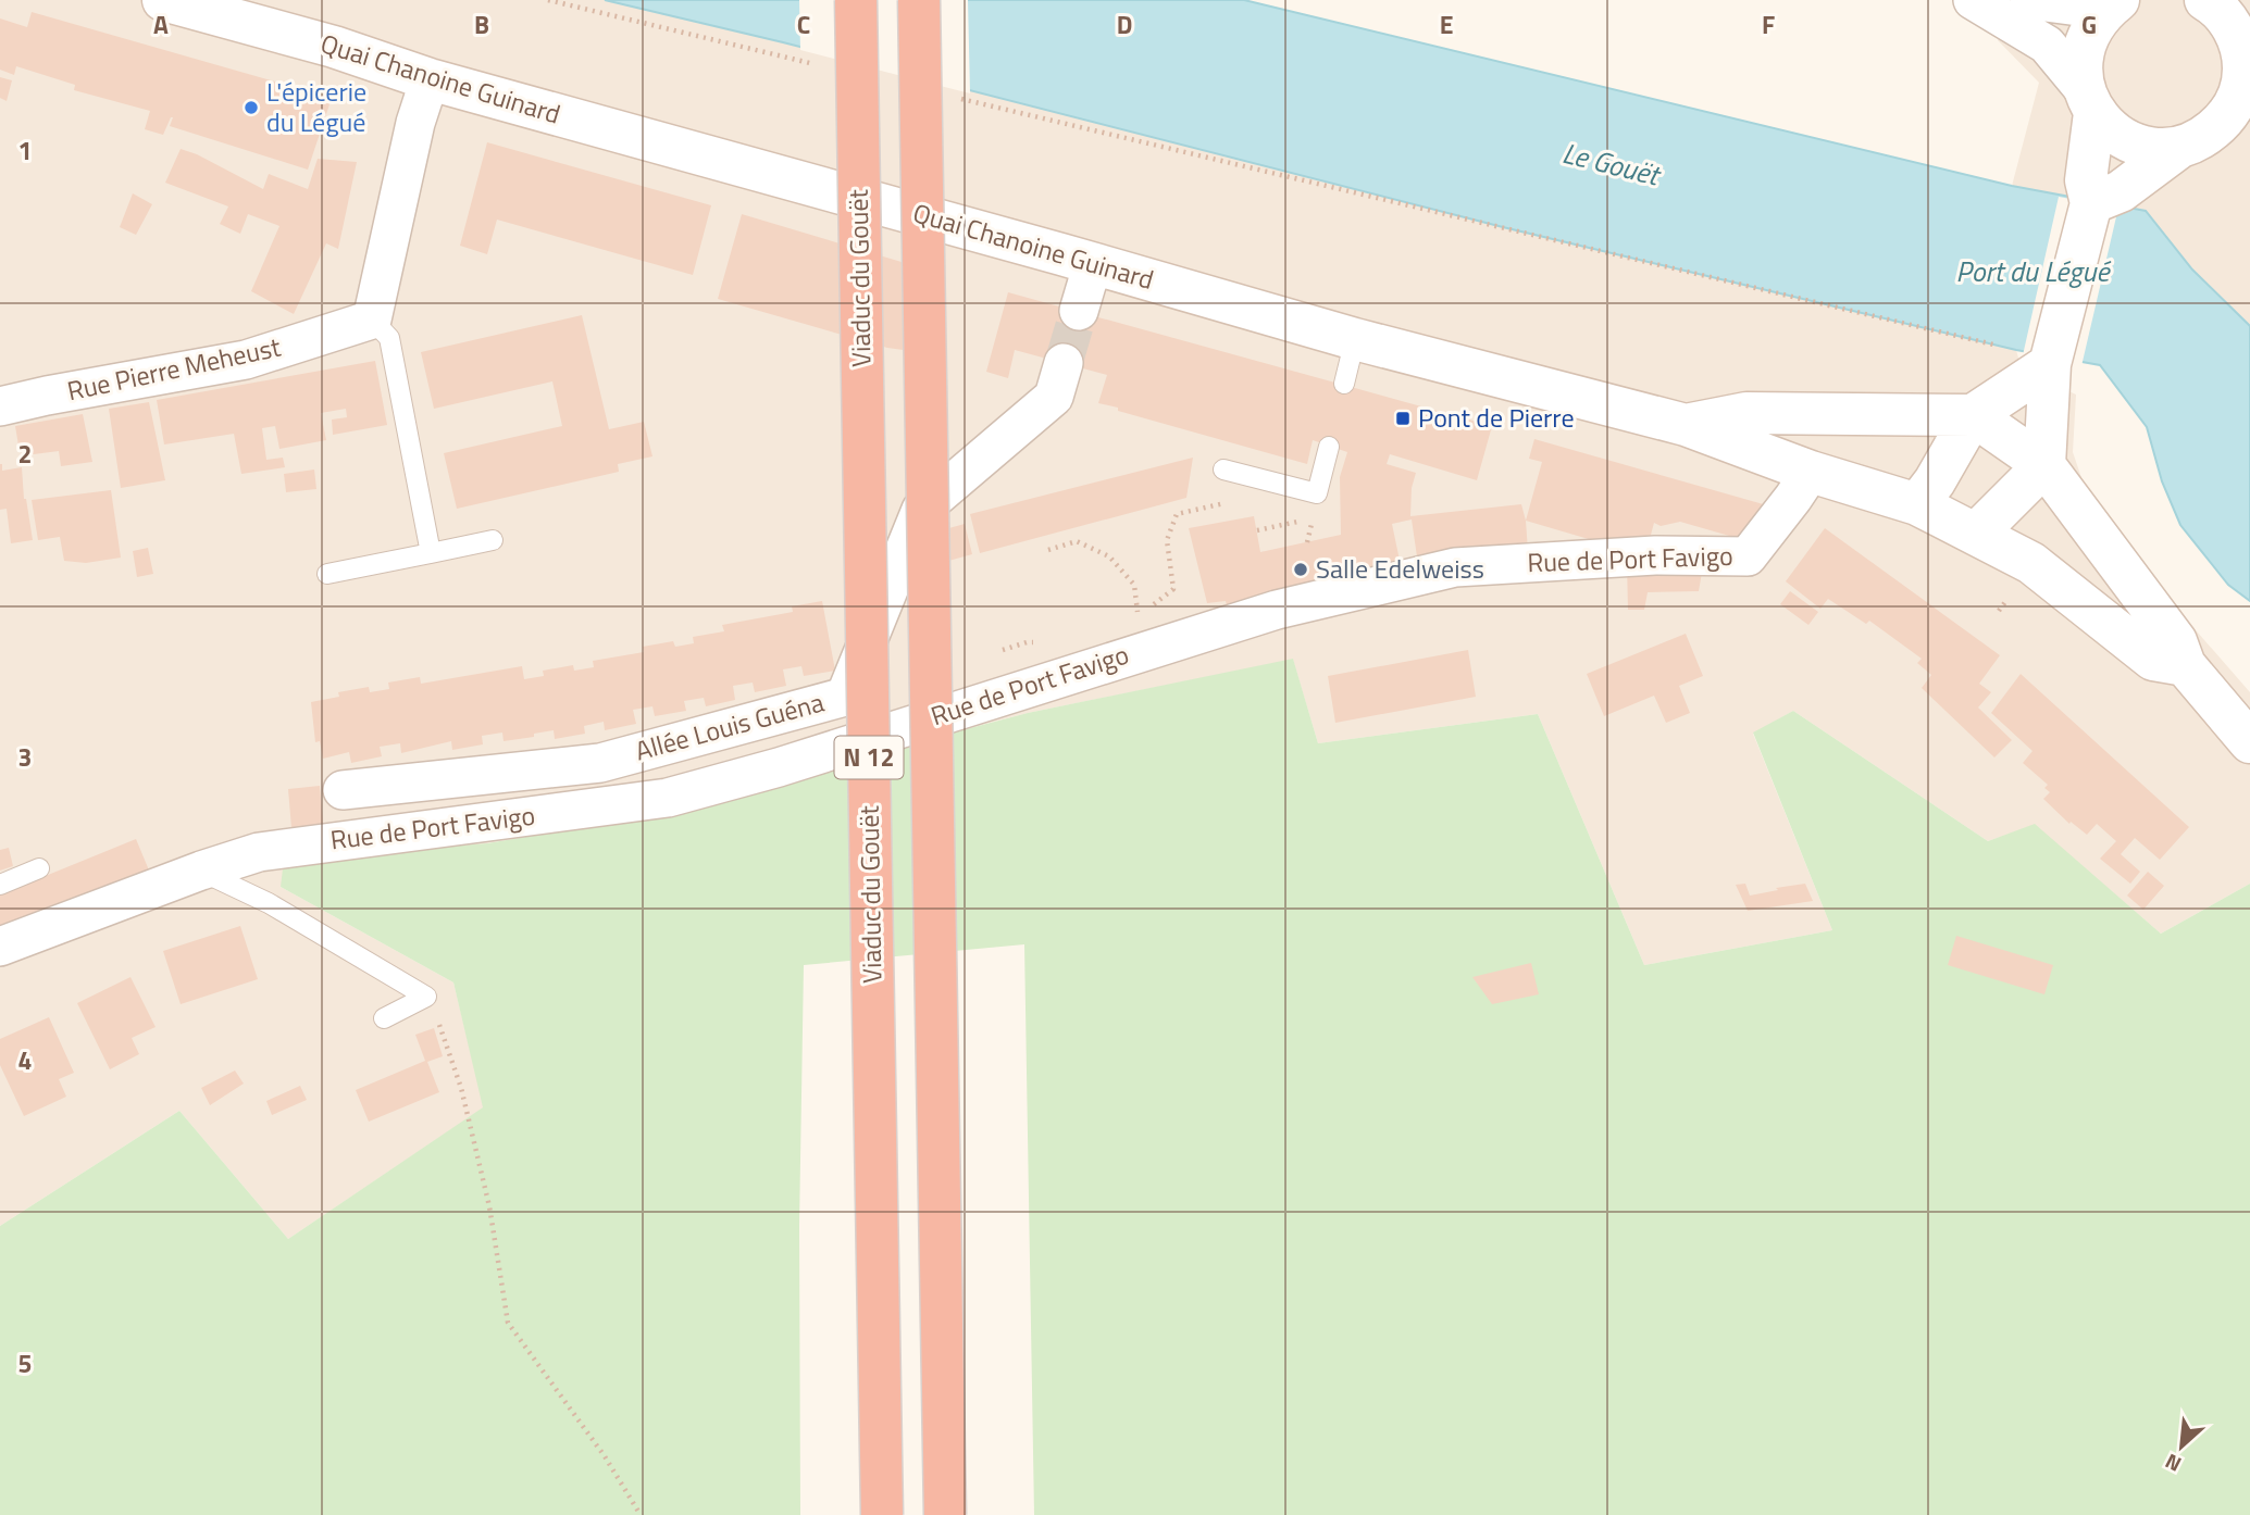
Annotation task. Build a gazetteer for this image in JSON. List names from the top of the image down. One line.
{"streets":{"highway":["Viaduc du Gouët","N 12"],"street":["Quai Chanoine Guinard","Rue Pierre Meheust","Rue de Port Favigo","Allée Louis Guéna"]},"crossings":[["Quai Chanoine Guinard","Rue de Port Favigo"]],"water":["Le Gouët","Port du Légué"],"places":{"other":["L'épicerie du Légué","Salle Edelweiss"],"transit":["Pont de Pierre"]},"north":"bottom left","grid":{"columns":["A","B","C","D","E","F","G"],"rows":["1","2","3","4","5"]}}
